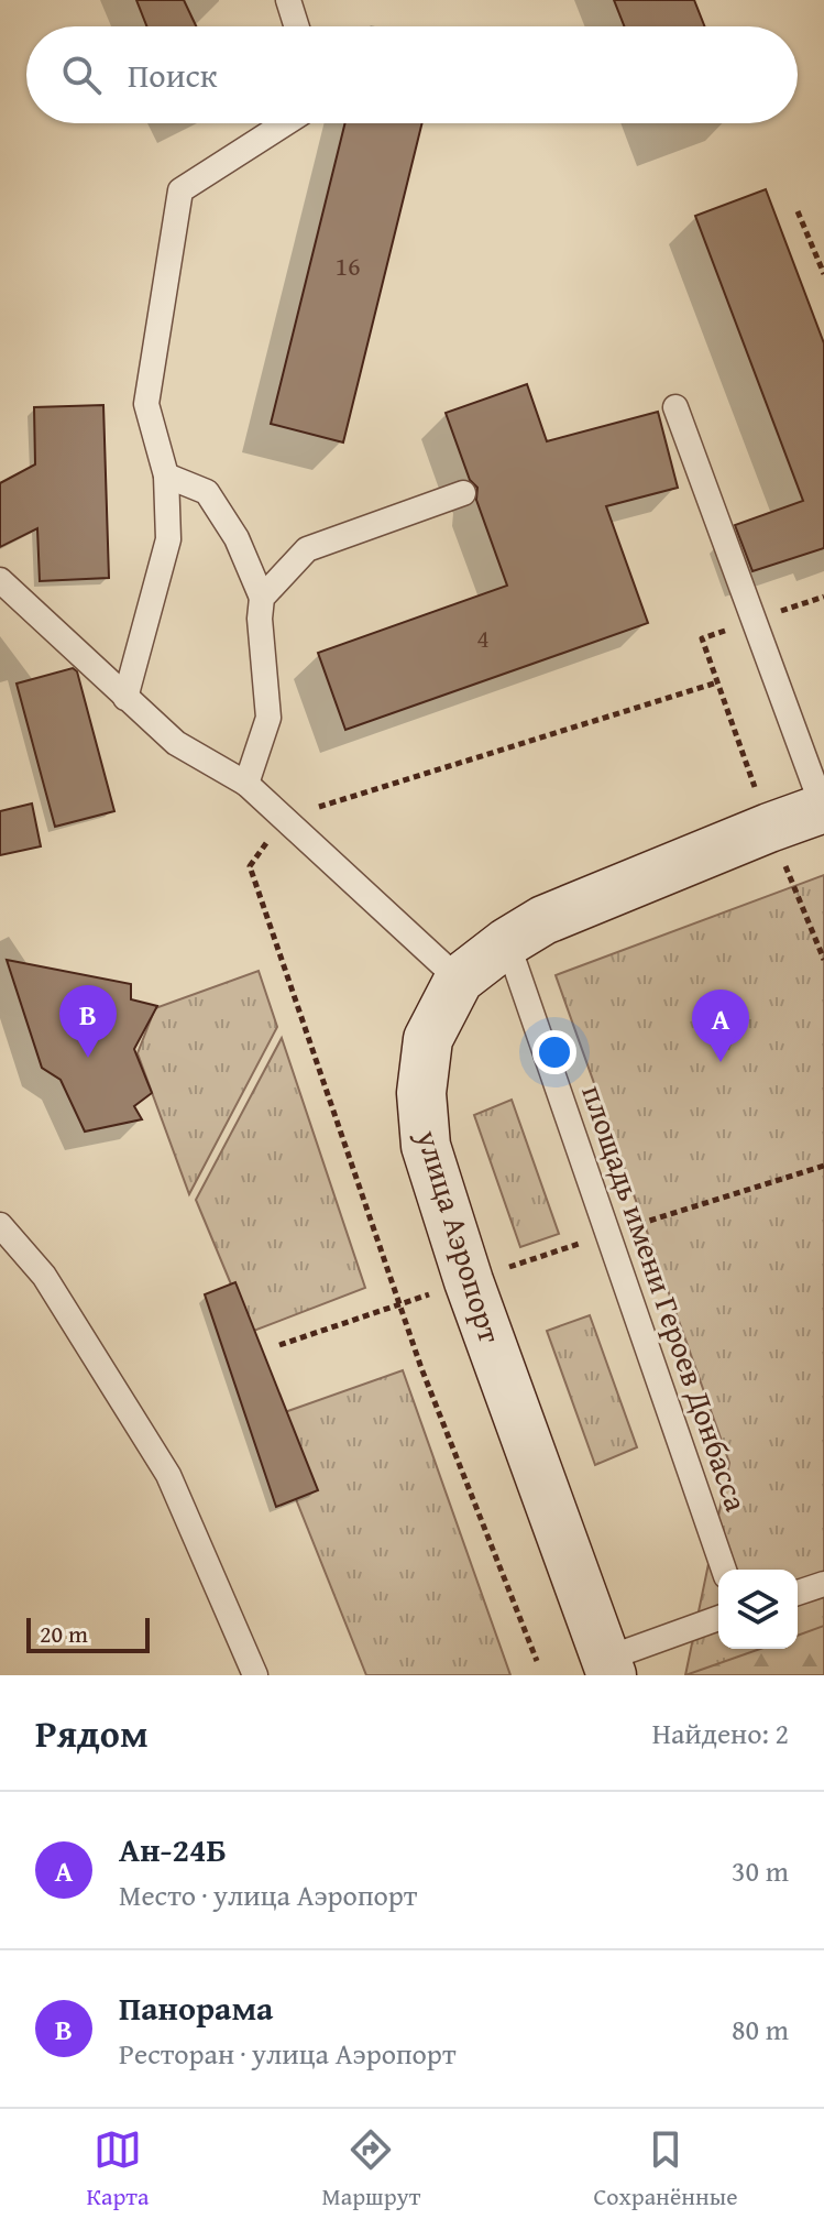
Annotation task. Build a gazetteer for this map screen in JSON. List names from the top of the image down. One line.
{"streets":{"main road":["улица Аэропорт"],"lane":["площадь имени Героев Донбасса"]},"crossings":[["улица Аэропорт","площадь имени Героев Донбасса"]],"house_numbers":["16","4"],"scale_bar":"20 m","page":{"search":"Поиск","pins":["B","A"],"scale":"20 m","heading":["Рядом","Найдено: 2"],"list":[{"mark":"A","name":"Ан-24Б","note":"Место · улица Аэропорт","value":"30 m"},{"mark":"B","name":"Панорама","note":"Ресторан · улица Аэропорт","value":"80 m"}],"nav":["Карта","Маршрут","Сохранённые"]}}
